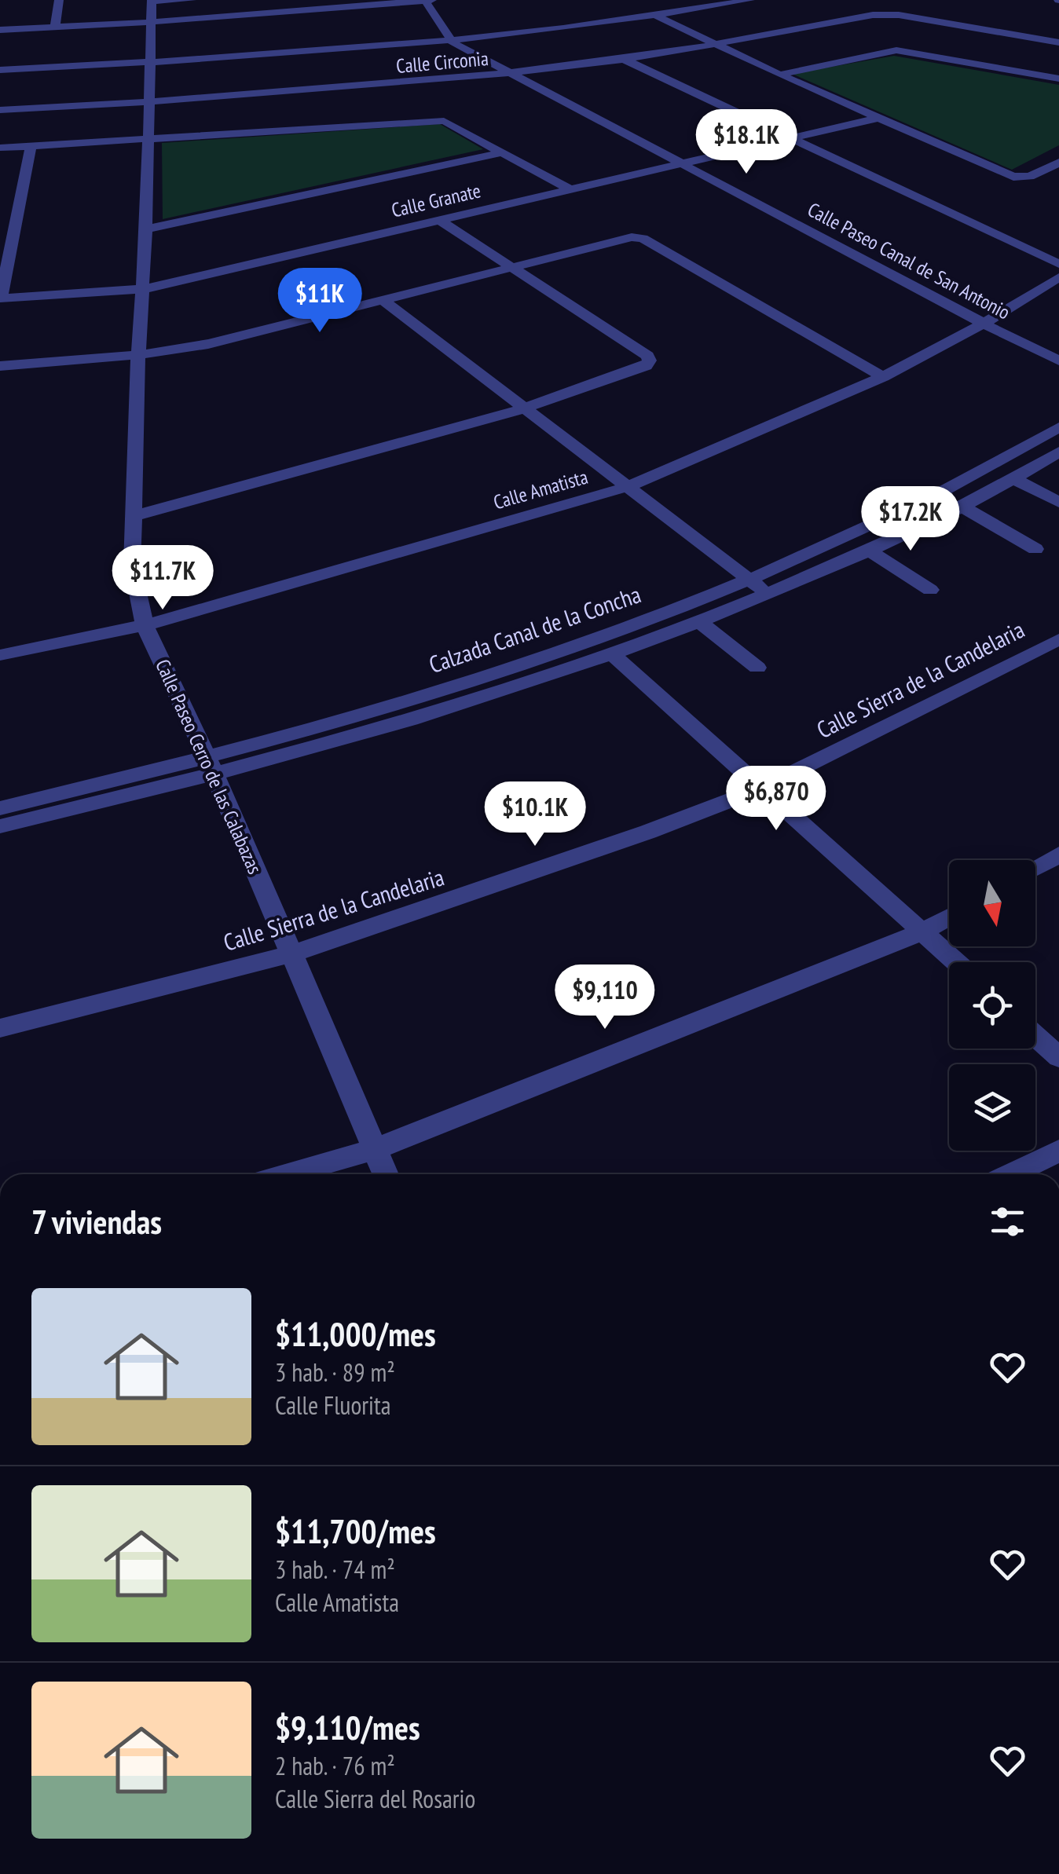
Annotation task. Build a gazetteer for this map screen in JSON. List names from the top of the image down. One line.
{"streets":{"street":["Calle Circonia","Calle Granate","Calle Paseo Canal de San Antonio","Calle Amatista","Calzada Canal de la Concha","Calle Sierra de la Candelaria","Calle Paseo Cerro de las Calabazas"]},"crossings":[["Calle Circonia","Calle Paseo Canal de San Antonio"],["Calle Circonia","Calle Paseo Cerro de las Calabazas"],["Calle Granate","Calle Paseo Canal de San Antonio"],["Calle Granate","Calle Paseo Cerro de las Calabazas"],["Calle Paseo Canal de San Antonio","Calle Amatista"],["Calle Amatista","Calle Paseo Cerro de las Calabazas"],["Calzada Canal de la Concha","Calle Paseo Cerro de las Calabazas"],["Calle Sierra de la Candelaria","Calle Paseo Cerro de las Calabazas"]],"north":"bottom","page":{"price":["$18.1K","$11K","$17.2K","$11.7K","$6,870","$10.1K","$9,110"],"heading":"7 viviendas","list":[{"name":"$11,000/mes","note":"3 hab. · 89 m² · Calle Fluorita"},{"name":"$11,700/mes","note":"3 hab. · 74 m² · Calle Amatista"},{"name":"$9,110/mes","note":"2 hab. · 76 m² · Calle Sierra del Rosario"}]}}
